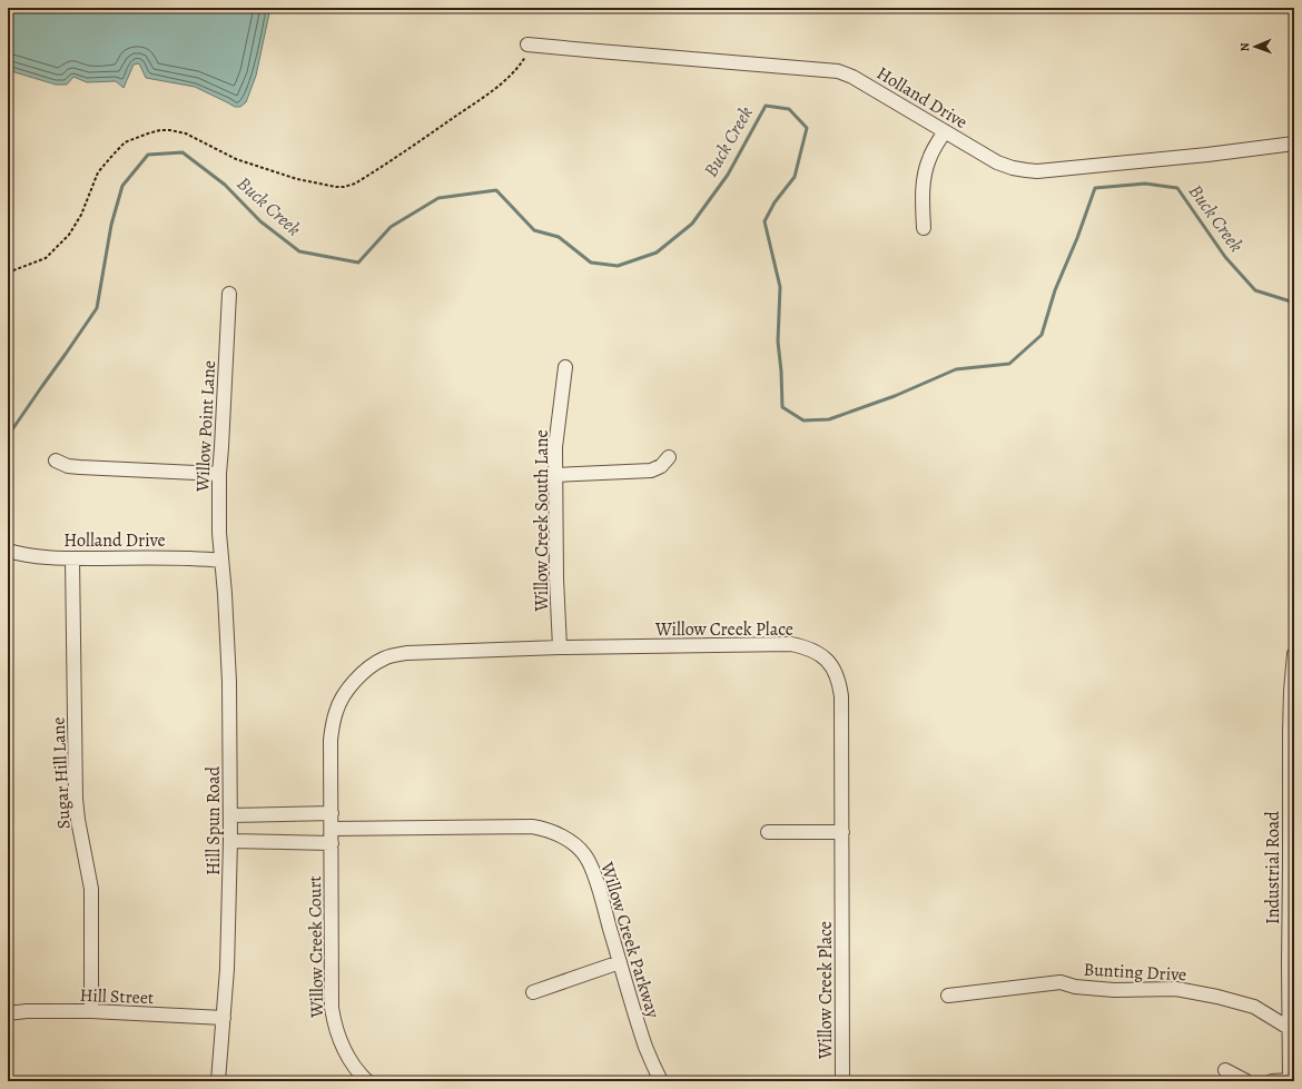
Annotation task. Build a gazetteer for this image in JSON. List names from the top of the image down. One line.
{"streets":{"street":["Holland Drive","Willow Point Lane","Willow Creek South Lane","Willow Creek Place","Sugar Hill Lane","Hill Spun Road","Industrial Road","Willow Creek Parkway","Willow Creek Court","Bunting Drive","Hill Street"]},"crossings":[["Holland Drive","Willow Point Lane"],["Holland Drive","Sugar Hill Lane"],["Holland Drive","Hill Spun Road"],["Willow Point Lane","Hill Spun Road"],["Willow Creek South Lane","Willow Creek Place"],["Willow Creek Place","Willow Creek Parkway"],["Willow Creek Place","Willow Creek Court"],["Sugar Hill Lane","Hill Street"],["Hill Spun Road","Hill Street"],["Industrial Road","Bunting Drive"],["Willow Creek Parkway","Willow Creek Court"]],"water":["Buck Creek"],"north":"left"}
